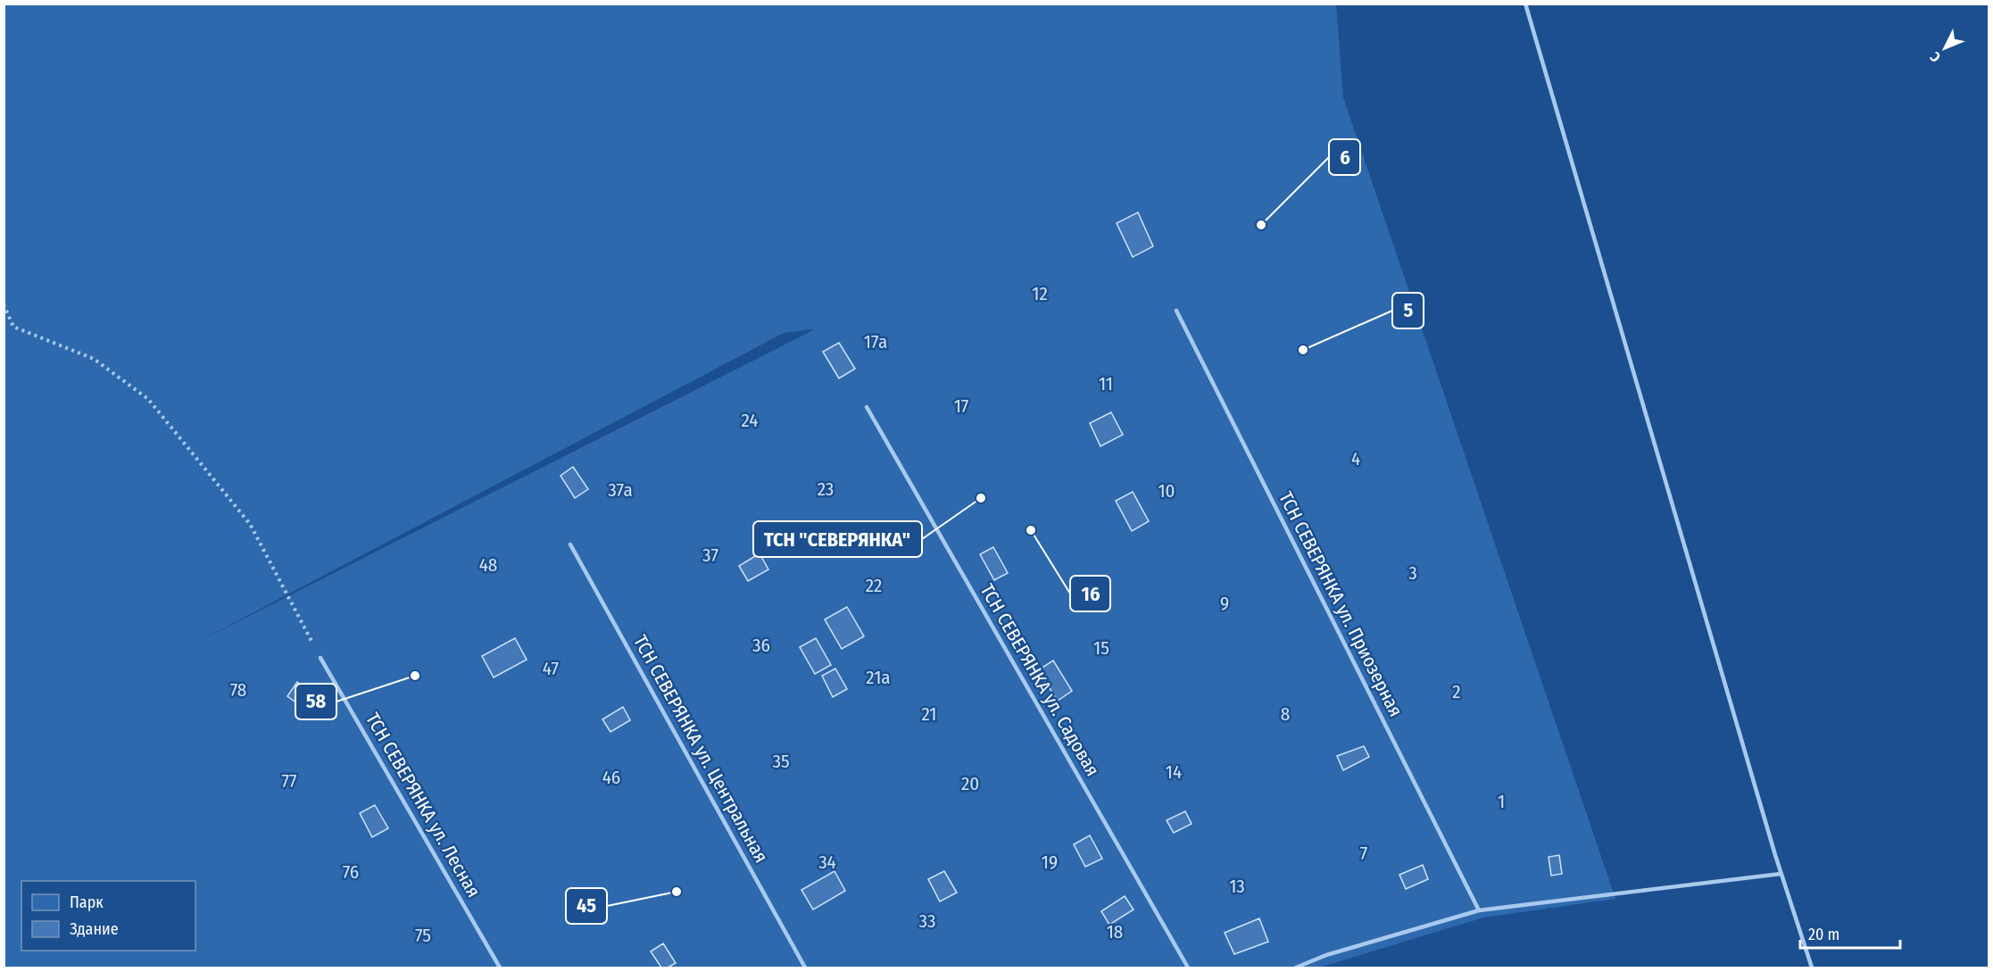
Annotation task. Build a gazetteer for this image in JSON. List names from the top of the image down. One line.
{"streets":{"lane":["ТСН СЕВЕРЯНКА ул. Приозерная","ТСН СЕВЕРЯНКА ул. Садовая","ТСН СЕВЕРЯНКА ул. Центральная","ТСН СЕВЕРЯНКА ул. Лесная"]},"parks":["12","17а","11","17","24","4","23","37а","10","37","48","3","22","9","36","15","47","21а","78","2","21","8","35","14","46","77","20","1","7","34","19","76","13","33","18","75"],"places":["6","5","ТСН \"СЕВЕРЯНКА\"","16","58","45"],"legend":["Парк","Здание"],"scale_bar":"20 m","north":"bottom left"}
